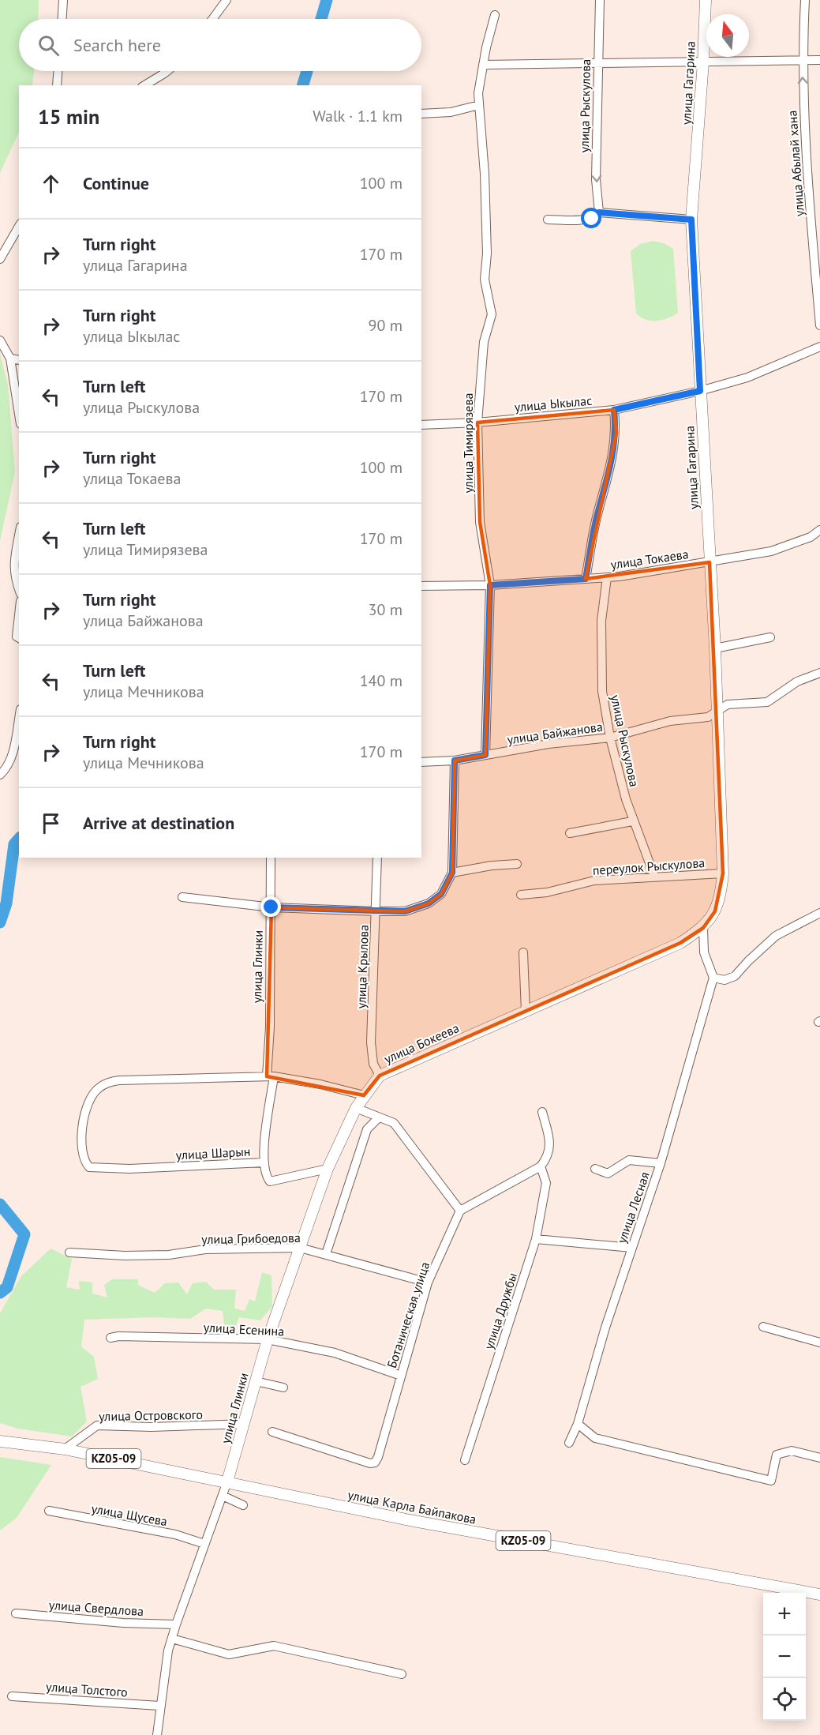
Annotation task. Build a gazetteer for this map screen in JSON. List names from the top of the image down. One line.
{"streets":{"main road":["улица Гагарина","улица Глинки","улица Бокеева","KZ05-09","улица Карла Байпакова"],"street":["улица Рыскулова","улица Абылай хана","улица Ыкылас","улица Тимирязева","улица Токаева","улица Байжанова","переулок Рыскулова","улица Крылова","улица Шарын","улица Лесная","улица Грибоедова","улица Дружбы","Ботаническая улица","улица Есенина","улица Островского","улица Щусева","улица Свердлова","улица Толстого"]},"crossings":[["улица Гагарина","улица Ыкылас"],["улица Гагарина","улица Токаева"],["улица Гагарина","улица Байжанова"],["улица Гагарина","переулок Рыскулова"],["улица Гагарина","улица Бокеева"],["улица Рыскулова","улица Токаева"],["улица Рыскулова","улица Байжанова"],["улица Рыскулова","переулок Рыскулова"],["улица Ыкылас","улица Тимирязева"],["улица Тимирязева","улица Токаева"],["улица Тимирязева","улица Байжанова"],["улица Глинки","улица Бокеева"],["улица Глинки","улица Шарын"],["улица Глинки","улица Грибоедова"],["улица Глинки","улица Есенина"],["улица Глинки","улица Островского"],["улица Глинки","улица Карла Байпакова"],["улица Глинки","улица Щусева"],["улица Глинки","улица Свердлова"],["улица Глинки","улица Толстого"],["улица Крылова","улица Бокеева"],["улица Грибоедова","Ботаническая улица"],["Ботаническая улица","улица Есенина"],["улица Островского","улица Карла Байпакова"]],"one_way":["улица Абылай хана"],"north":"top","page":{"search":"Search here","heading":["15 min","Walk · 1.1 km"],"list":[["Continue","100 m"],["Turn right","улица Гагарина","170 m"],["Turn right","улица Ыкылас","90 m"],["Turn left","улица Рыскулова","170 m"],["Turn right","улица Токаева","100 m"],["Turn left","улица Тимирязева","170 m"],["Turn right","улица Байжанова","30 m"],["Turn left","улица Мечникова","140 m"],["Turn right","улица Мечникова","170 m"],"Arrive at destination"],"map_buttons":["+","−"]}}
